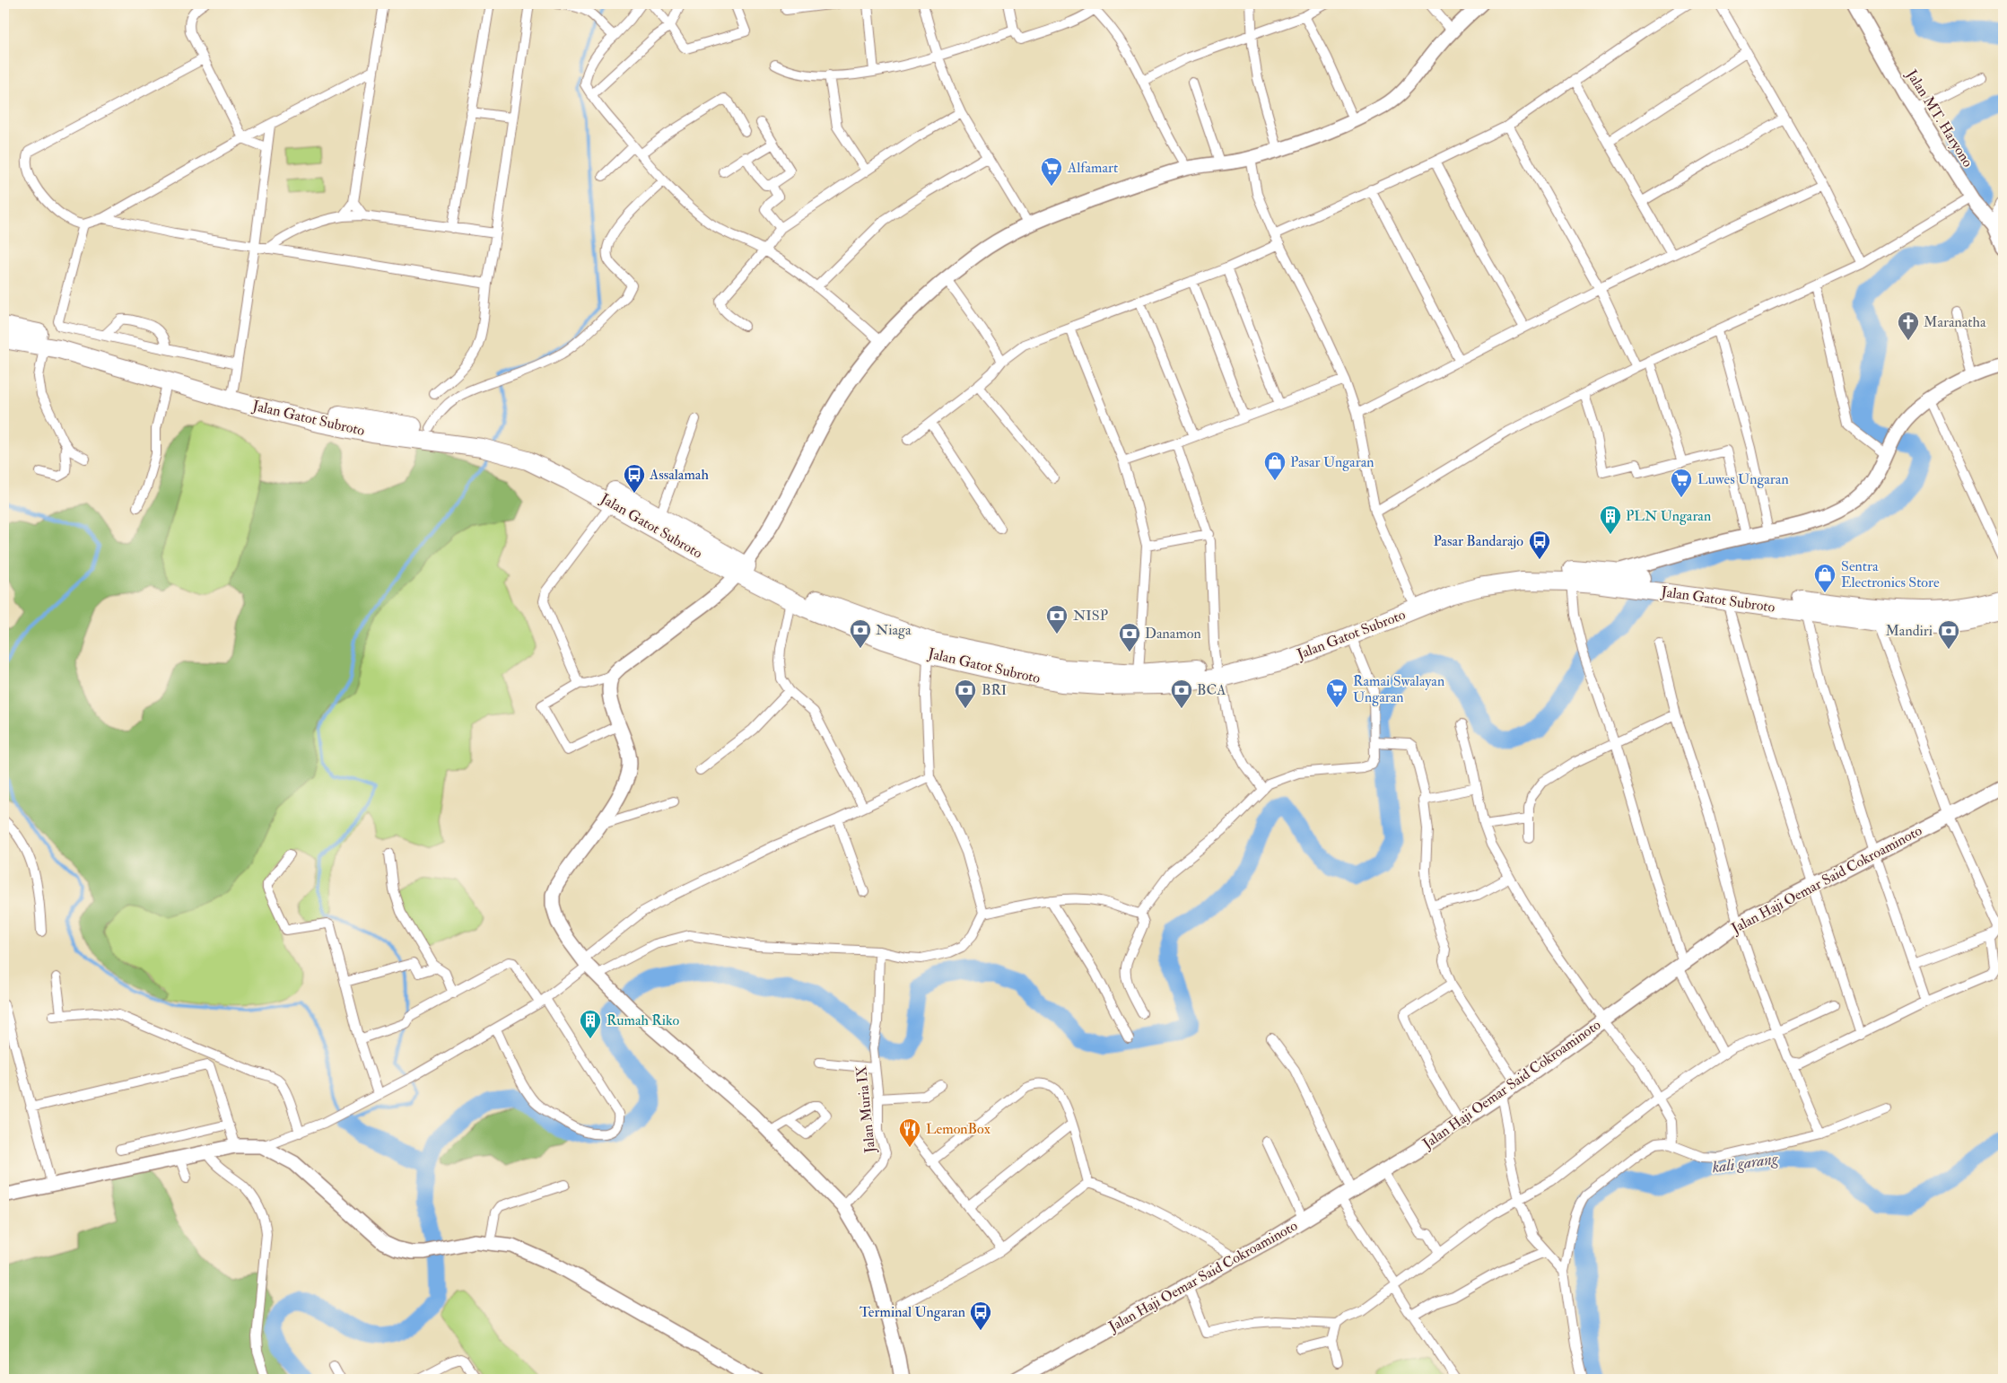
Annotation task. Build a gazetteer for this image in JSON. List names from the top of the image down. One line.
{"streets":{"highway":["Jalan Gatot Subroto"],"main road":["Jalan MT. Haryono","Jalan Haji Oemar Said Cokroaminoto"],"street":["Jalan Muria IX"]},"water":["kali garang"],"places":{"supermarket":["Alfamart","Luwes Ungaran","Ramai Swalayan Ungaran"],"church":["Maranatha"],"shop":["Pasar Ungaran","Sentra Electronics Store"],"bus stop":["Assalamah","Pasar Bandarajo","Terminal Ungaran"],"building":["PLN Ungaran","Rumah Riko"],"bank":["NISP","Niaga","Mandiri","Danamon","BRI","BCA"],"restaurant":["LemonBox"]}}
